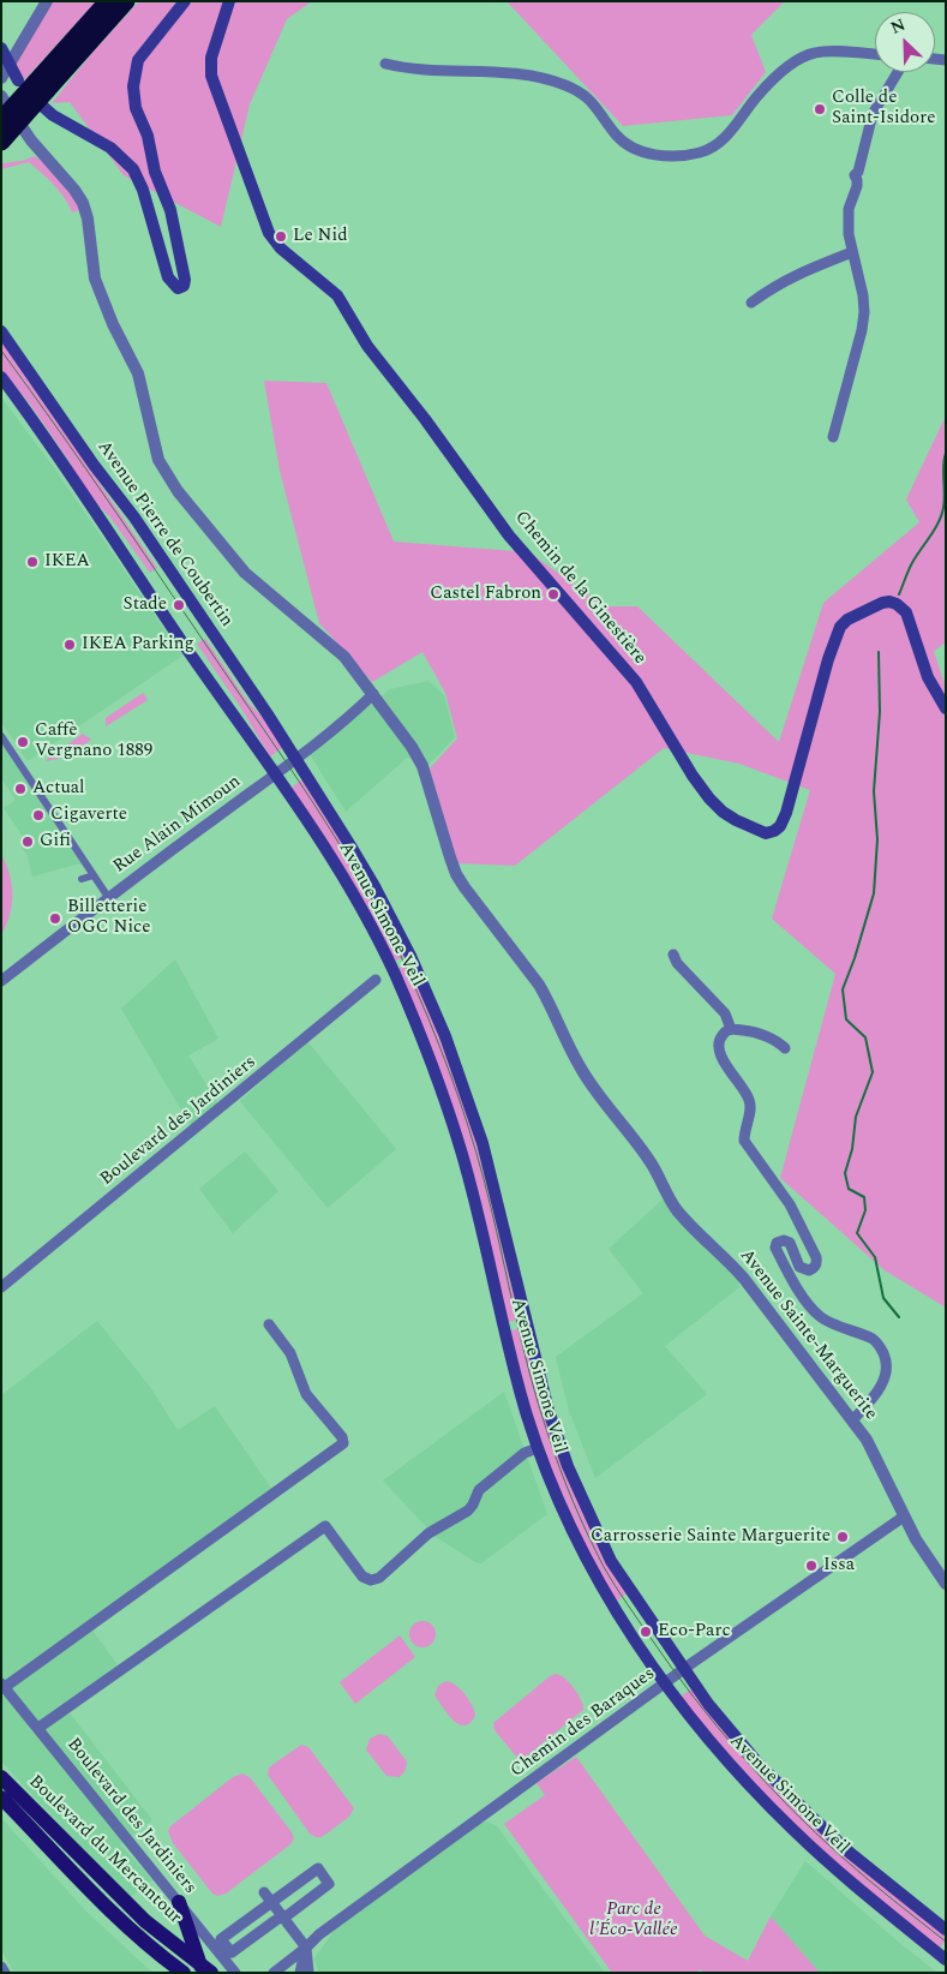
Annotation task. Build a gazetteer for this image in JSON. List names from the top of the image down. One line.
{"streets":{"main road":["Avenue Pierre de Coubertin","Chemin de la Ginestière","Avenue Simone Veil","Boulevard du Mercantour"],"street":["Rue Alain Mimoun","Boulevard des Jardiniers","Avenue Sainte-Marguerite","Chemin des Baraques"]},"crossings":[["Avenue Pierre de Coubertin","Rue Alain Mimoun"],["Avenue Pierre de Coubertin","Avenue Simone Veil"],["Rue Alain Mimoun","Avenue Simone Veil"],["Rue Alain Mimoun","Avenue Sainte-Marguerite"],["Avenue Simone Veil","Chemin des Baraques"],["Avenue Sainte-Marguerite","Chemin des Baraques"]],"parks":["Parc de l'Éco-Vallée"],"places":["Colle de Saint-Isidore","Le Nid","IKEA","Castel Fabron","Stade","IKEA Parking","Caffè Vergnano 1889","Actual","Cigaverte","Gifi","Billetterie OGC Nice","Carrosserie Sainte Marguerite","Issa","Eco-Parc"],"north":"top left"}
